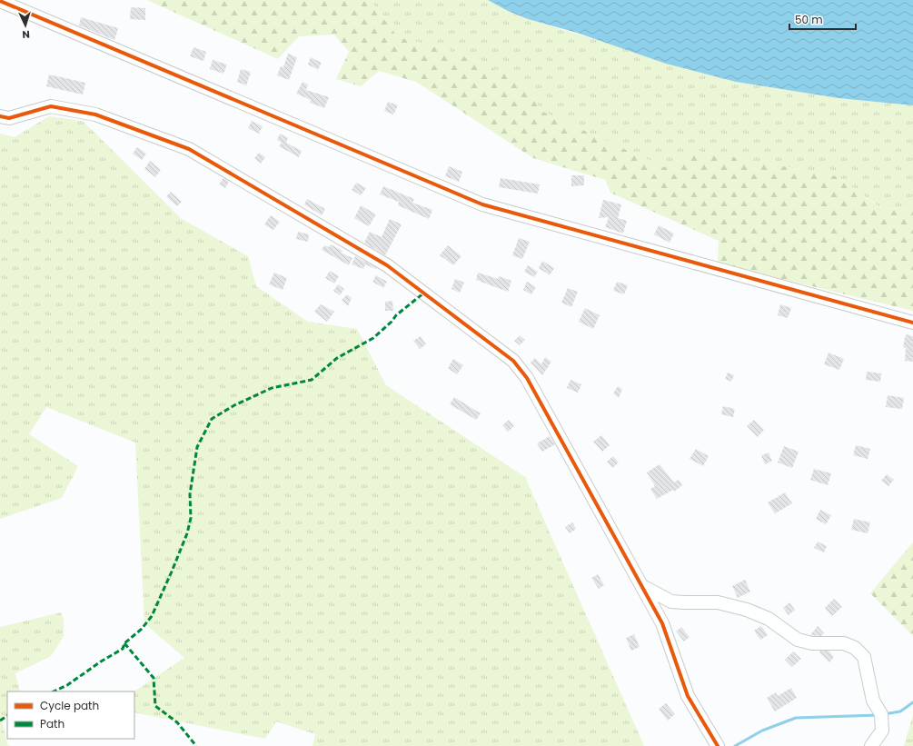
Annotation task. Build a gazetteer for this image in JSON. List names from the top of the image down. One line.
{"legend":["Cycle path","Path"],"scale_bar":"50 m","north":"bottom"}
